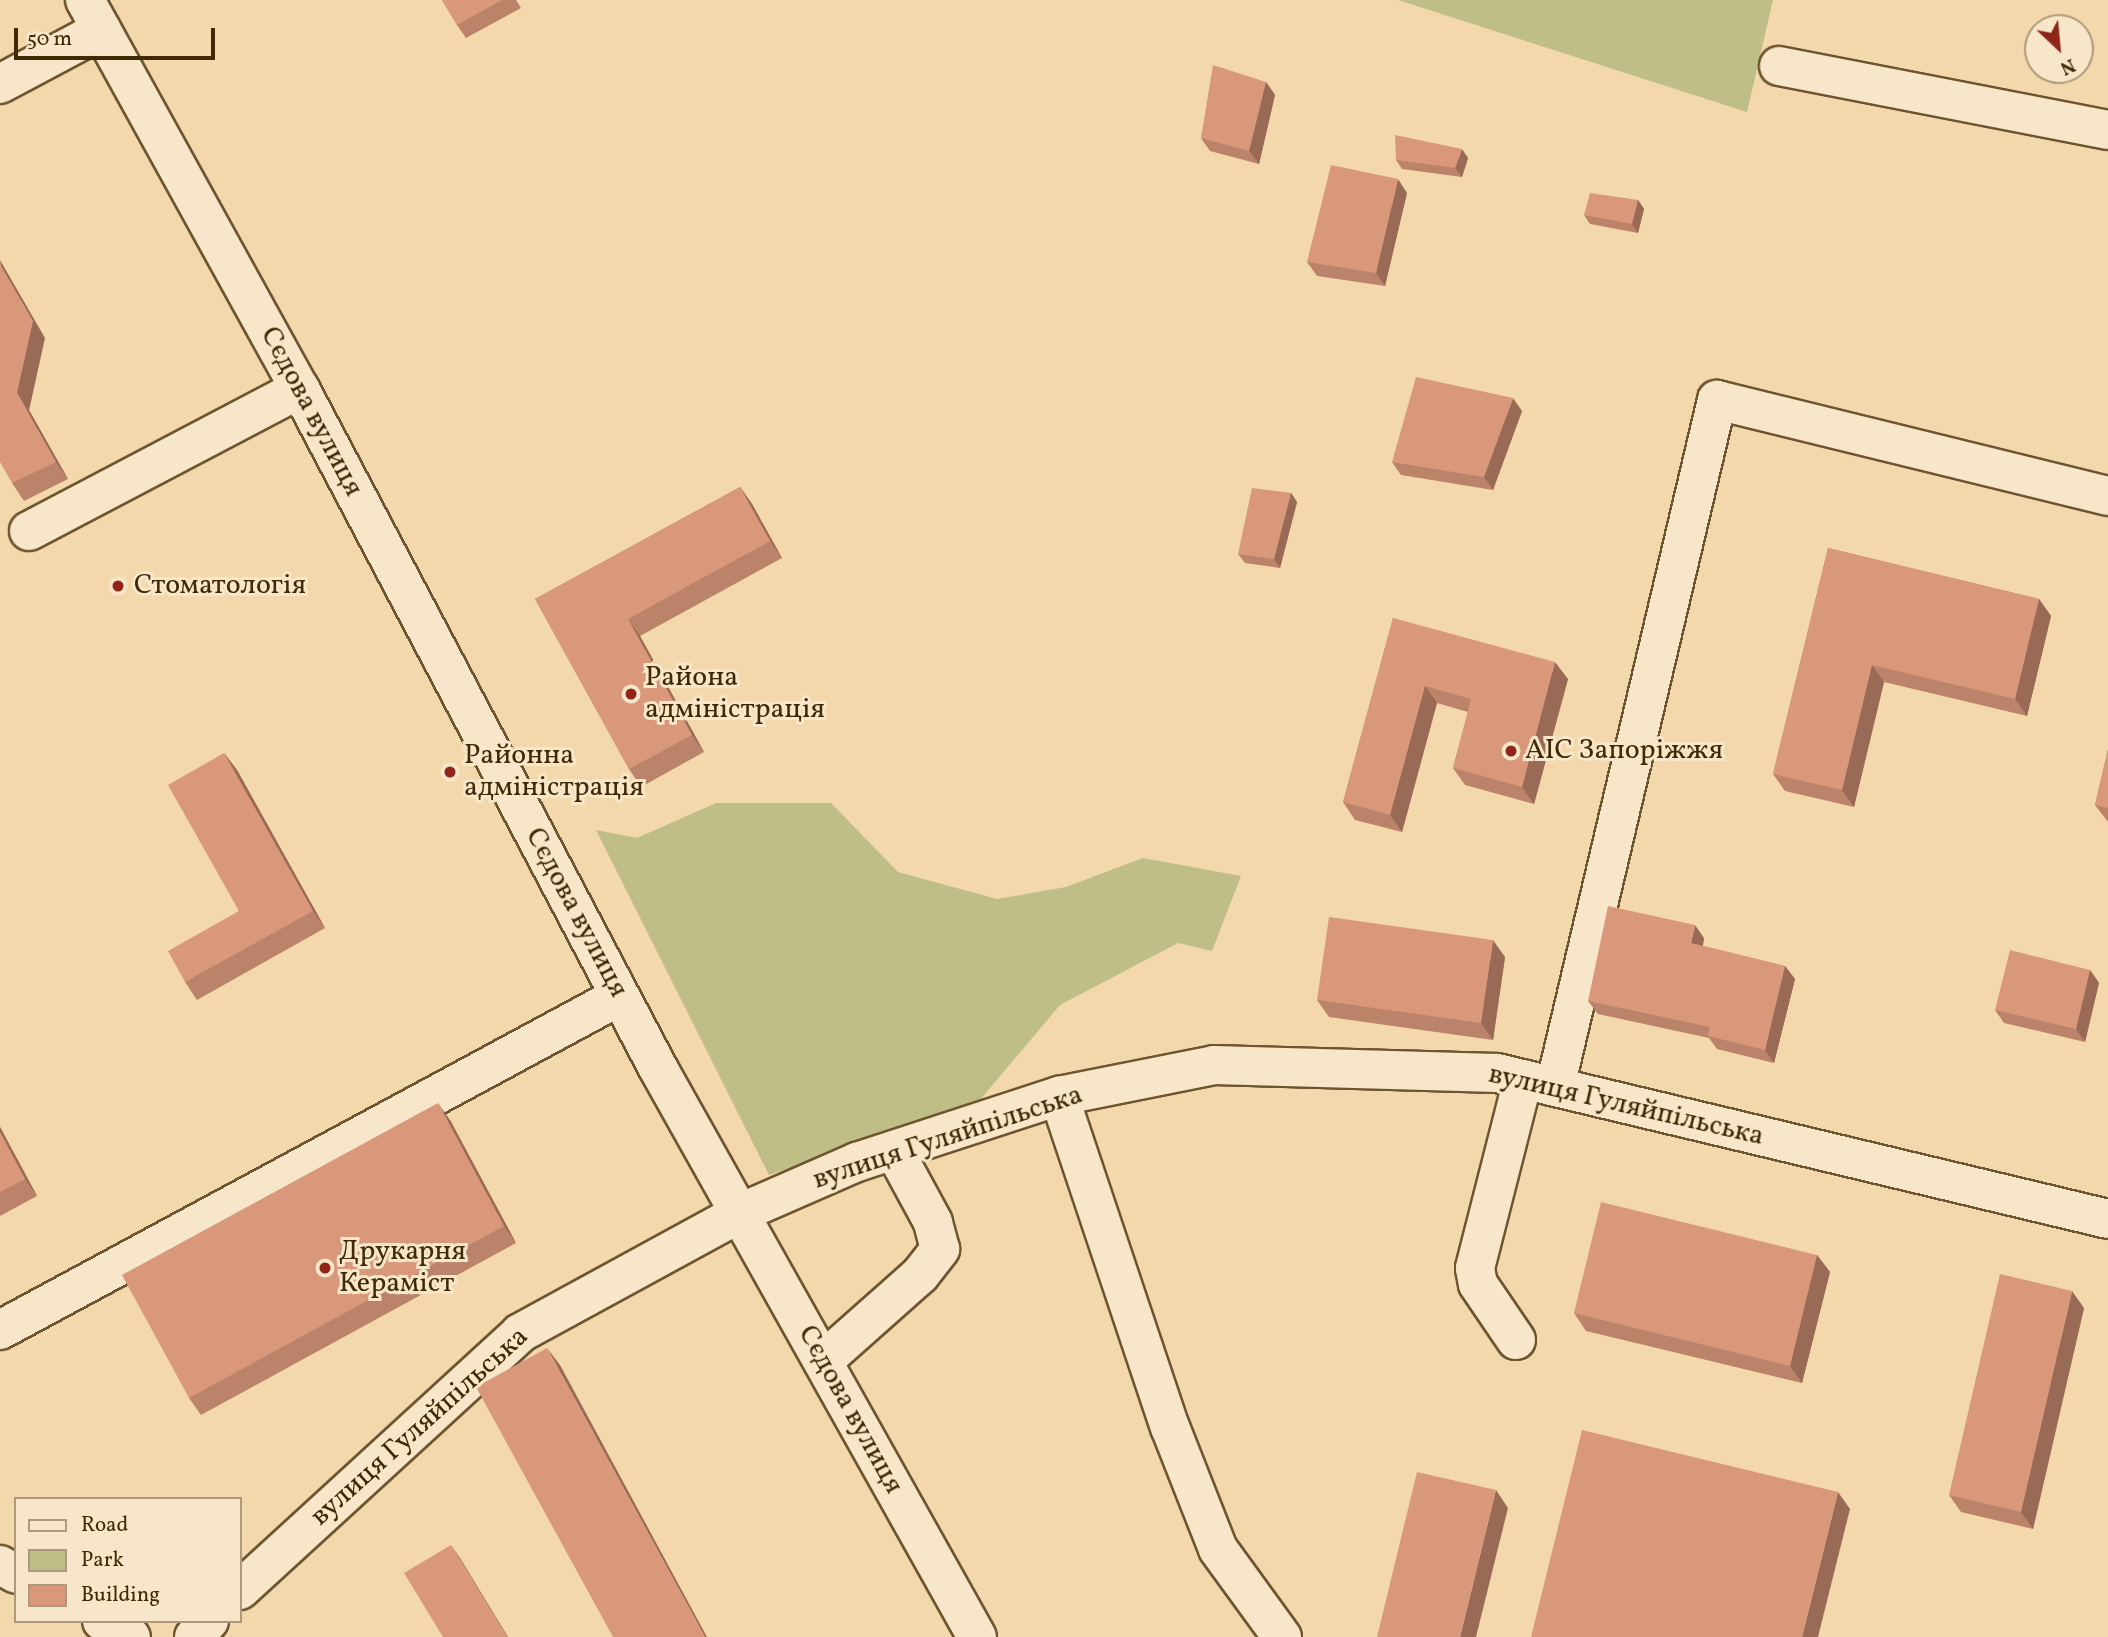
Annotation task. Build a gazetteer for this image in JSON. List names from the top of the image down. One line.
{"streets":{"street":["Сєдова вулиця","вулиця Гуляйпільська"]},"crossings":[["Сєдова вулиця","вулиця Гуляйпільська"]],"places":["Стоматологія","Района адміністрація","АІС Запоріжжя","Районна адміністрація","Друкарня Кераміст"],"legend":["Road","Park","Building"],"scale_bar":"50 m","north":"bottom right"}
